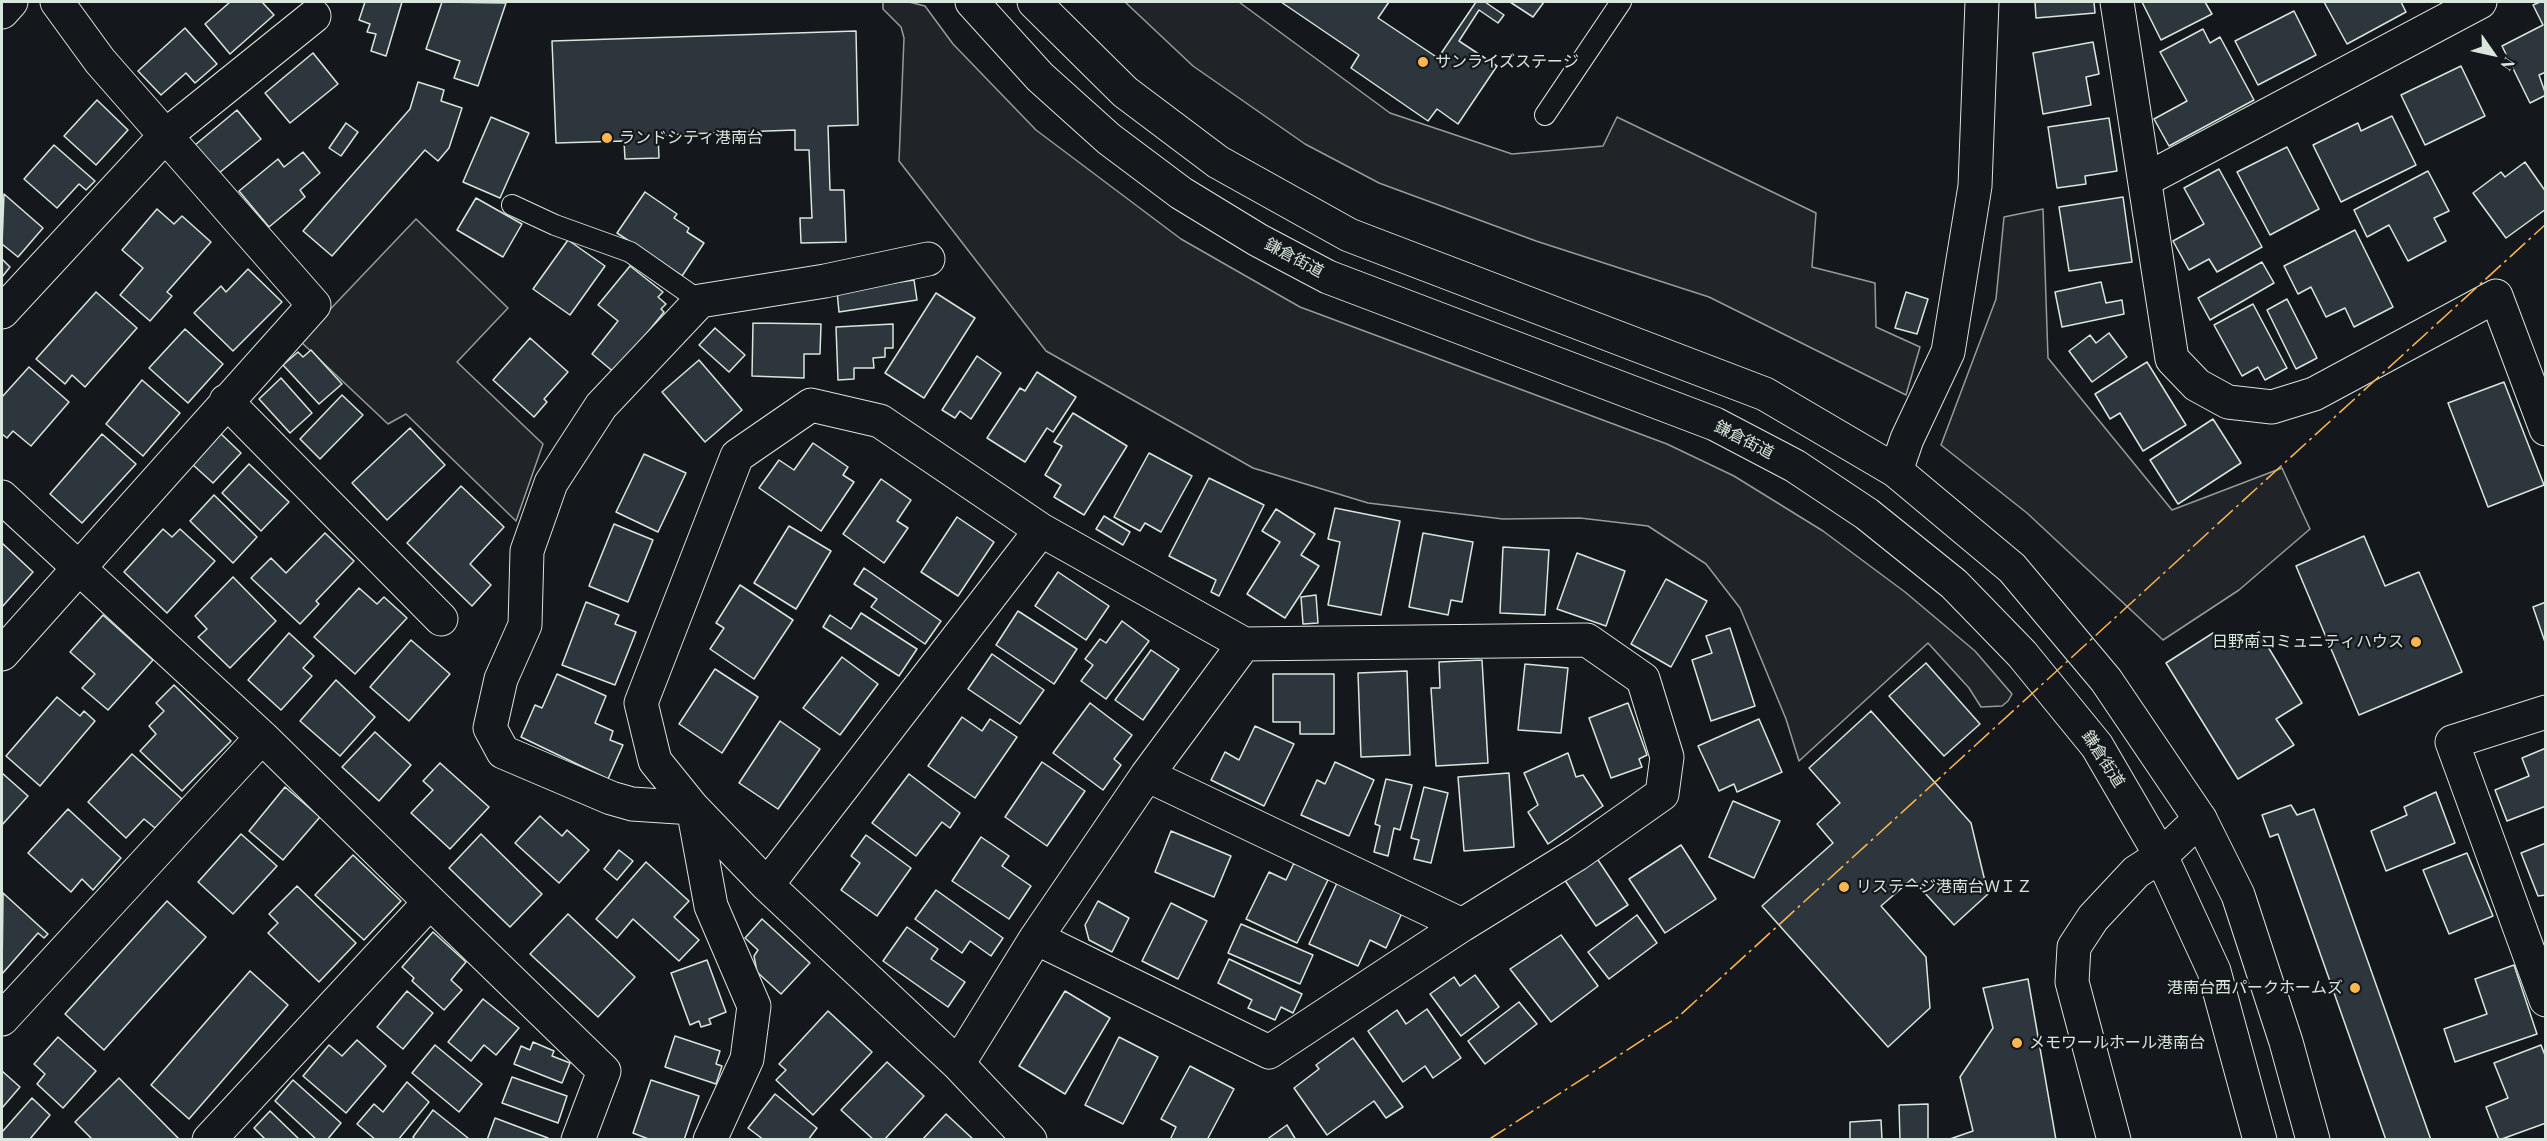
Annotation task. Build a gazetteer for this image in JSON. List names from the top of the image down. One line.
{"streets":{"street":["鎌倉街道"]},"places":["サンライズステージ","ランドシティ港南台","日野南コミュニティハウス","リステージ港南台ＷＩＺ","港南台西パークホームズ","メモワールホール港南台"],"north":"bottom right"}
